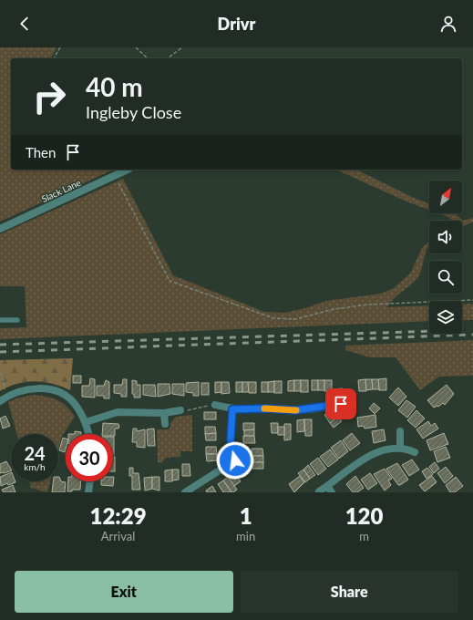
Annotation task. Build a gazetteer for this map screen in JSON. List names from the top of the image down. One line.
{"streets":{"street":["Slack Lane"]},"north":"top right","page":{"header":"Drivr","turn":["40 m","Ingleby Close"],"then":"Then","speed":"24 km/h","limit":"30","eta":["12:29","Arrival","1","min","120","m"],"buttons":["Exit","Share"]}}
